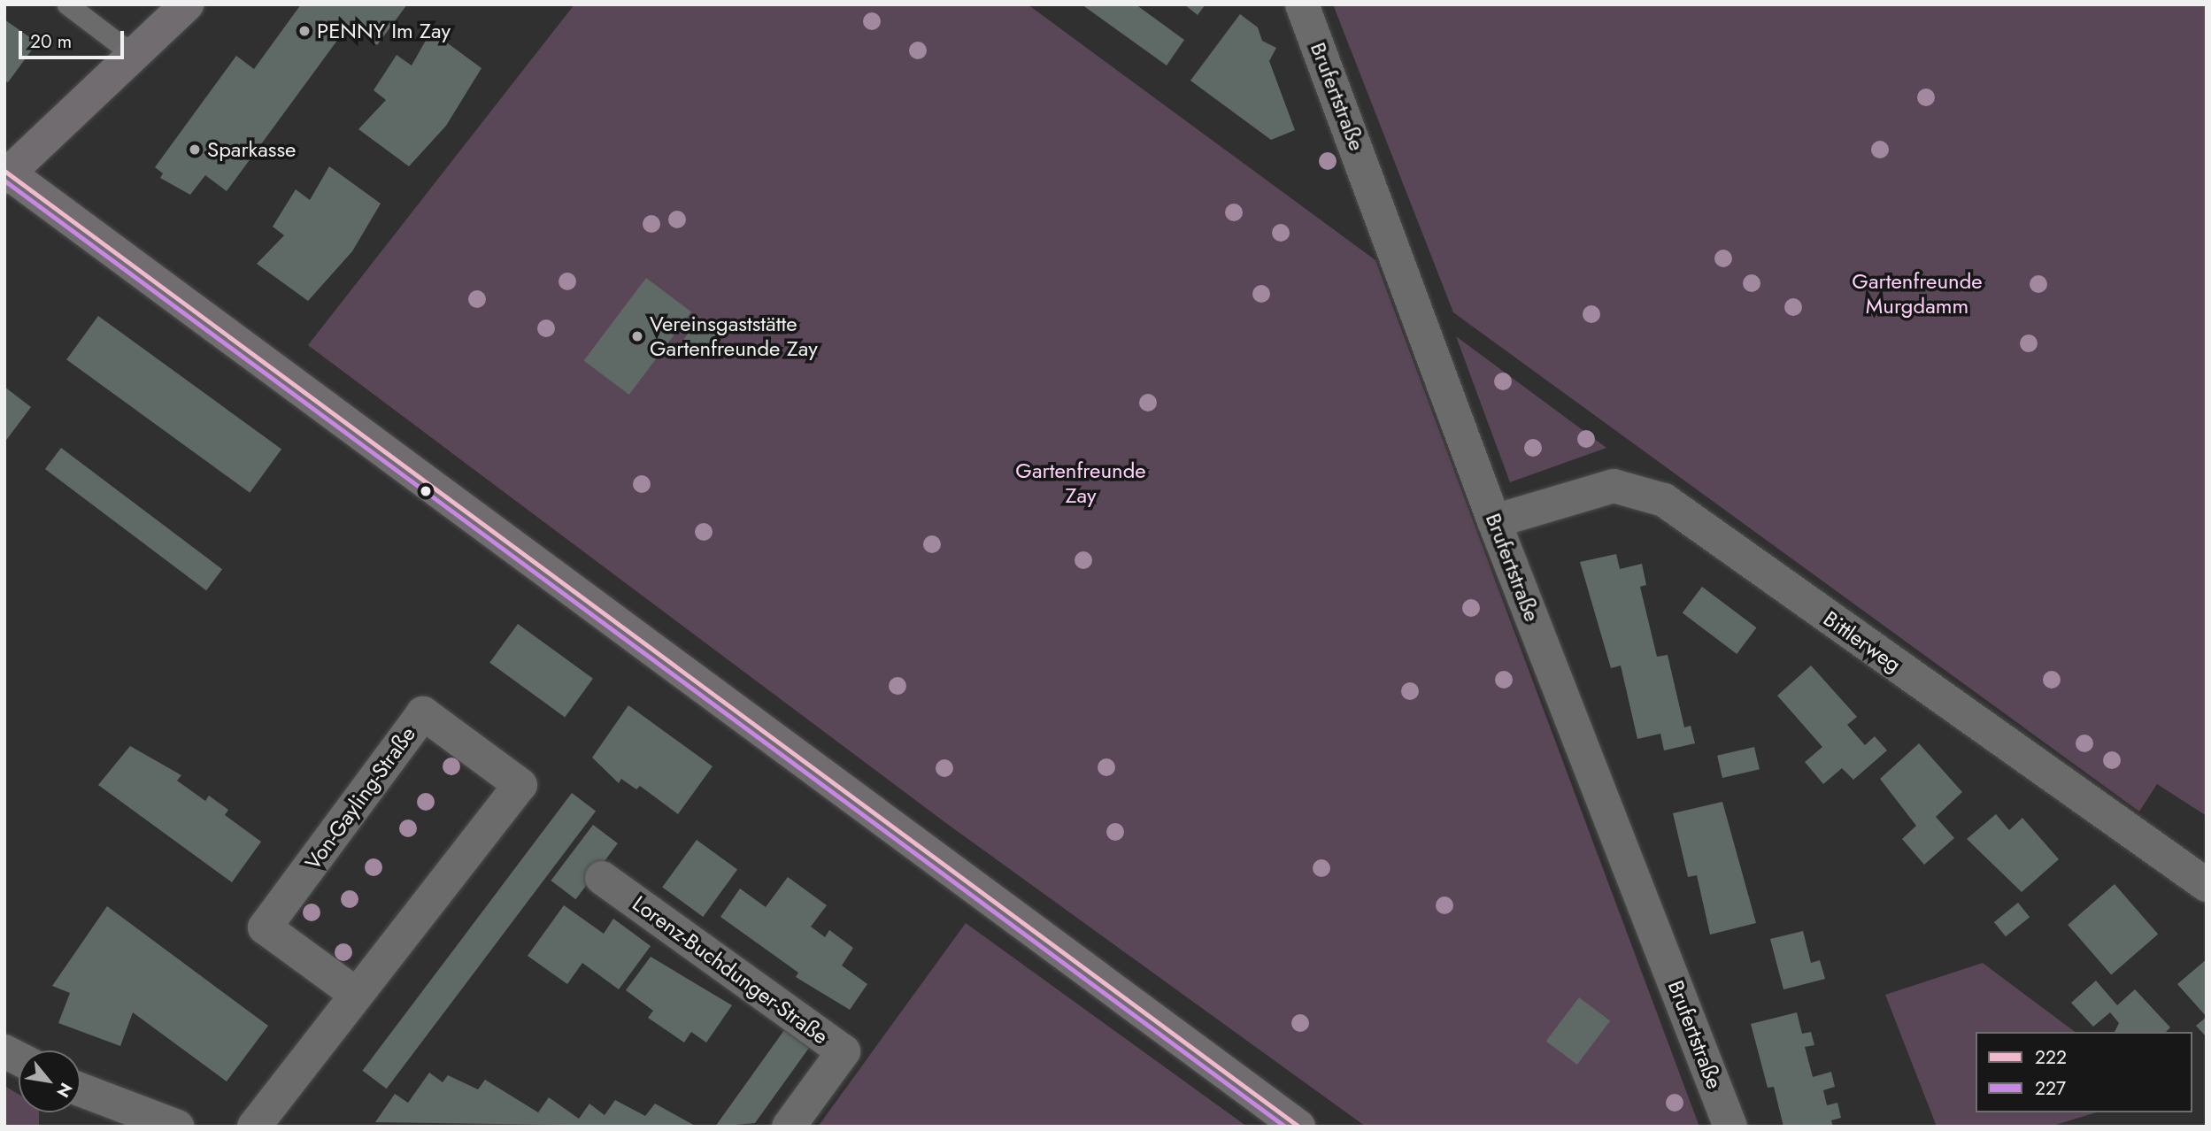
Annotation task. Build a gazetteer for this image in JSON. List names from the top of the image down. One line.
{"streets":{"street":["Brufertstraße","Bittlerweg","Von-Gayling-Straße","Lorenz-Buchdunger-Straße"]},"crossings":[["Brufertstraße","Bittlerweg"]],"parks":["Gartenfreunde Murgdamm","Gartenfreunde Zay"],"places":["PENNY Im Zay","Sparkasse","Vereinsgaststätte Gartenfreunde Zay"],"lines":["transit line 222","transit line 227"],"legend":["222","227"],"scale_bar":"20 m","north":"bottom right"}
